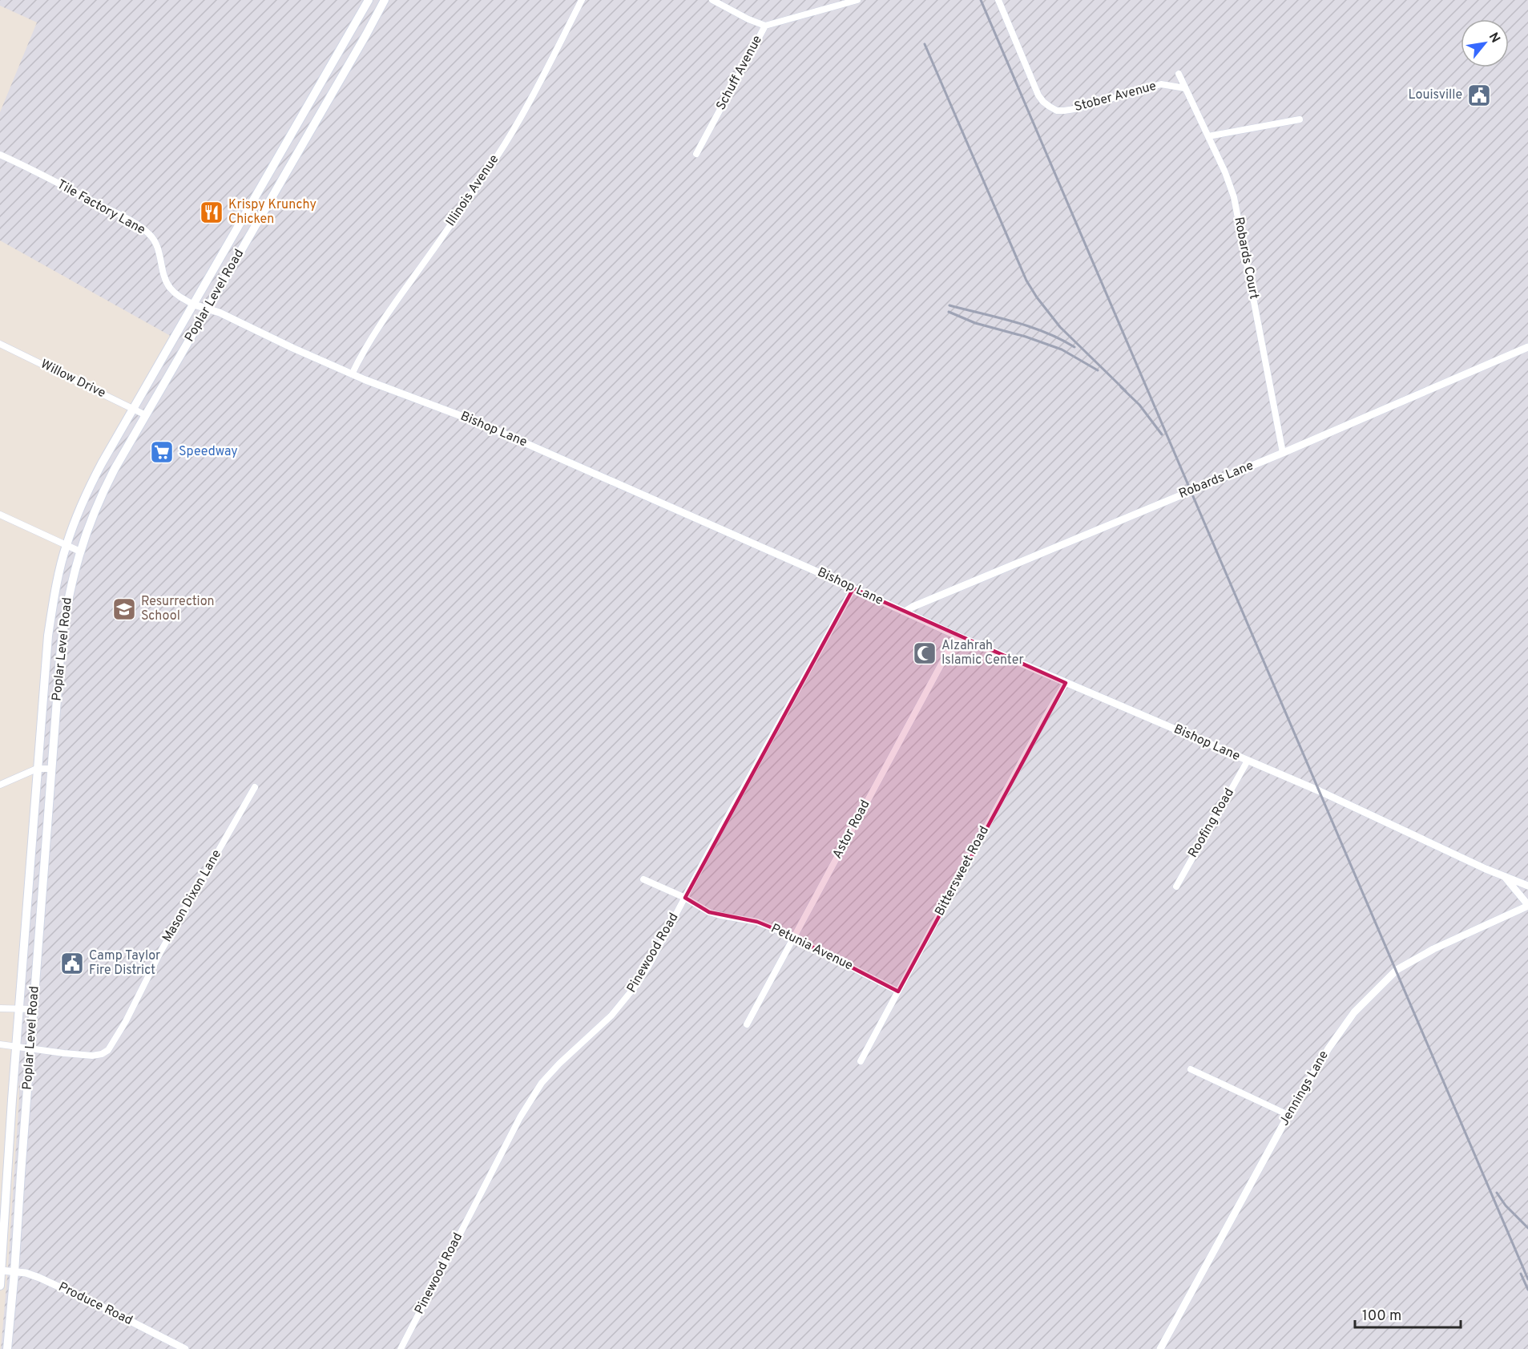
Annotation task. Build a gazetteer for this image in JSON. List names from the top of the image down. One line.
{"streets":{"main road":["Poplar Level Road"],"street":["Schuff Avenue","Stober Avenue","Illinois Avenue","Tile Factory Lane","Robards Court","Willow Drive","Bishop Lane","Robards Lane","Roofing Road","Astor Road","Bittersweet Road","Mason Dixon Lane","Petunia Avenue","Pinewood Road","Jennings Lane","Produce Road"]},"crossings":[["Stober Avenue","Robards Court"],["Illinois Avenue","Bishop Lane"],["Tile Factory Lane","Poplar Level Road"],["Tile Factory Lane","Bishop Lane"],["Robards Court","Robards Lane"],["Poplar Level Road","Willow Drive"],["Poplar Level Road","Bishop Lane"],["Poplar Level Road","Mason Dixon Lane"],["Poplar Level Road","Produce Road"],["Bishop Lane","Robards Lane"],["Bishop Lane","Roofing Road"],["Bishop Lane","Astor Road"],["Bishop Lane","Bittersweet Road"],["Bishop Lane","Pinewood Road"],["Bishop Lane","Jennings Lane"],["Astor Road","Petunia Avenue"],["Bittersweet Road","Petunia Avenue"],["Petunia Avenue","Pinewood Road"]],"places":{"public building":["Louisville","Camp Taylor Fire District"],"restaurant":["Krispy Krunchy Chicken"],"supermarket":["Speedway"],"school or university":["Resurrection School"],"mosque":["Alzahrah Islamic Center"]},"scale_bar":"100 m","north":"top right"}
